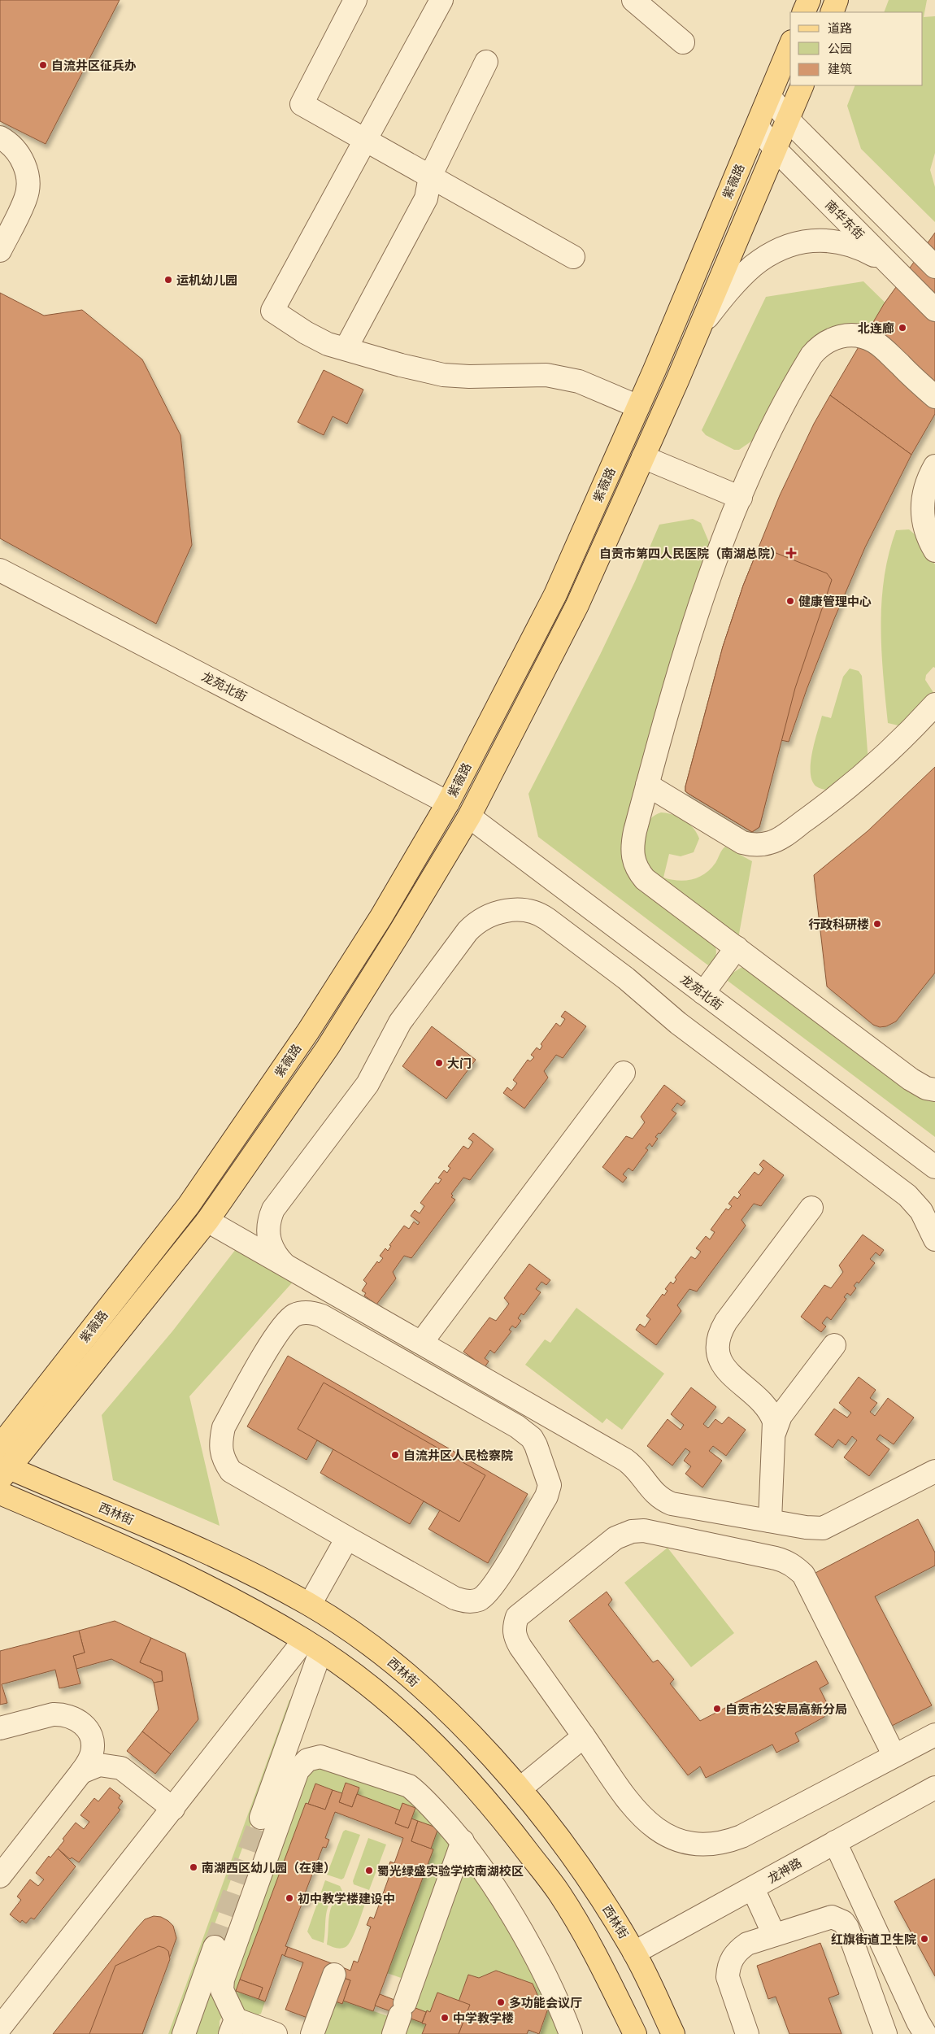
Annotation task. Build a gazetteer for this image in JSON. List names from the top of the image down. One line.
{"streets":{"main road":["紫薇路","西林街"],"street":["南华东街","龙苑北街","龙神路"]},"crossings":[["紫薇路","南华东街"],["紫薇路","龙苑北街"],["紫薇路","西林街"],["西林街","龙神路"]],"places":{"other":["自流井区征兵办","运机幼儿园","北连廊","健康管理中心","行政科研楼","大门","自流井区人民检察院","自贡市公安局高新分局","南湖西区幼儿园（在建）","蜀光绿盛实验学校南湖校区","初中教学楼建设中","红旗街道卫生院","多功能会议厅","中学教学楼"],"health":["自贡市第四人民医院（南湖总院）"]},"legend":["道路","公园","建筑"]}
